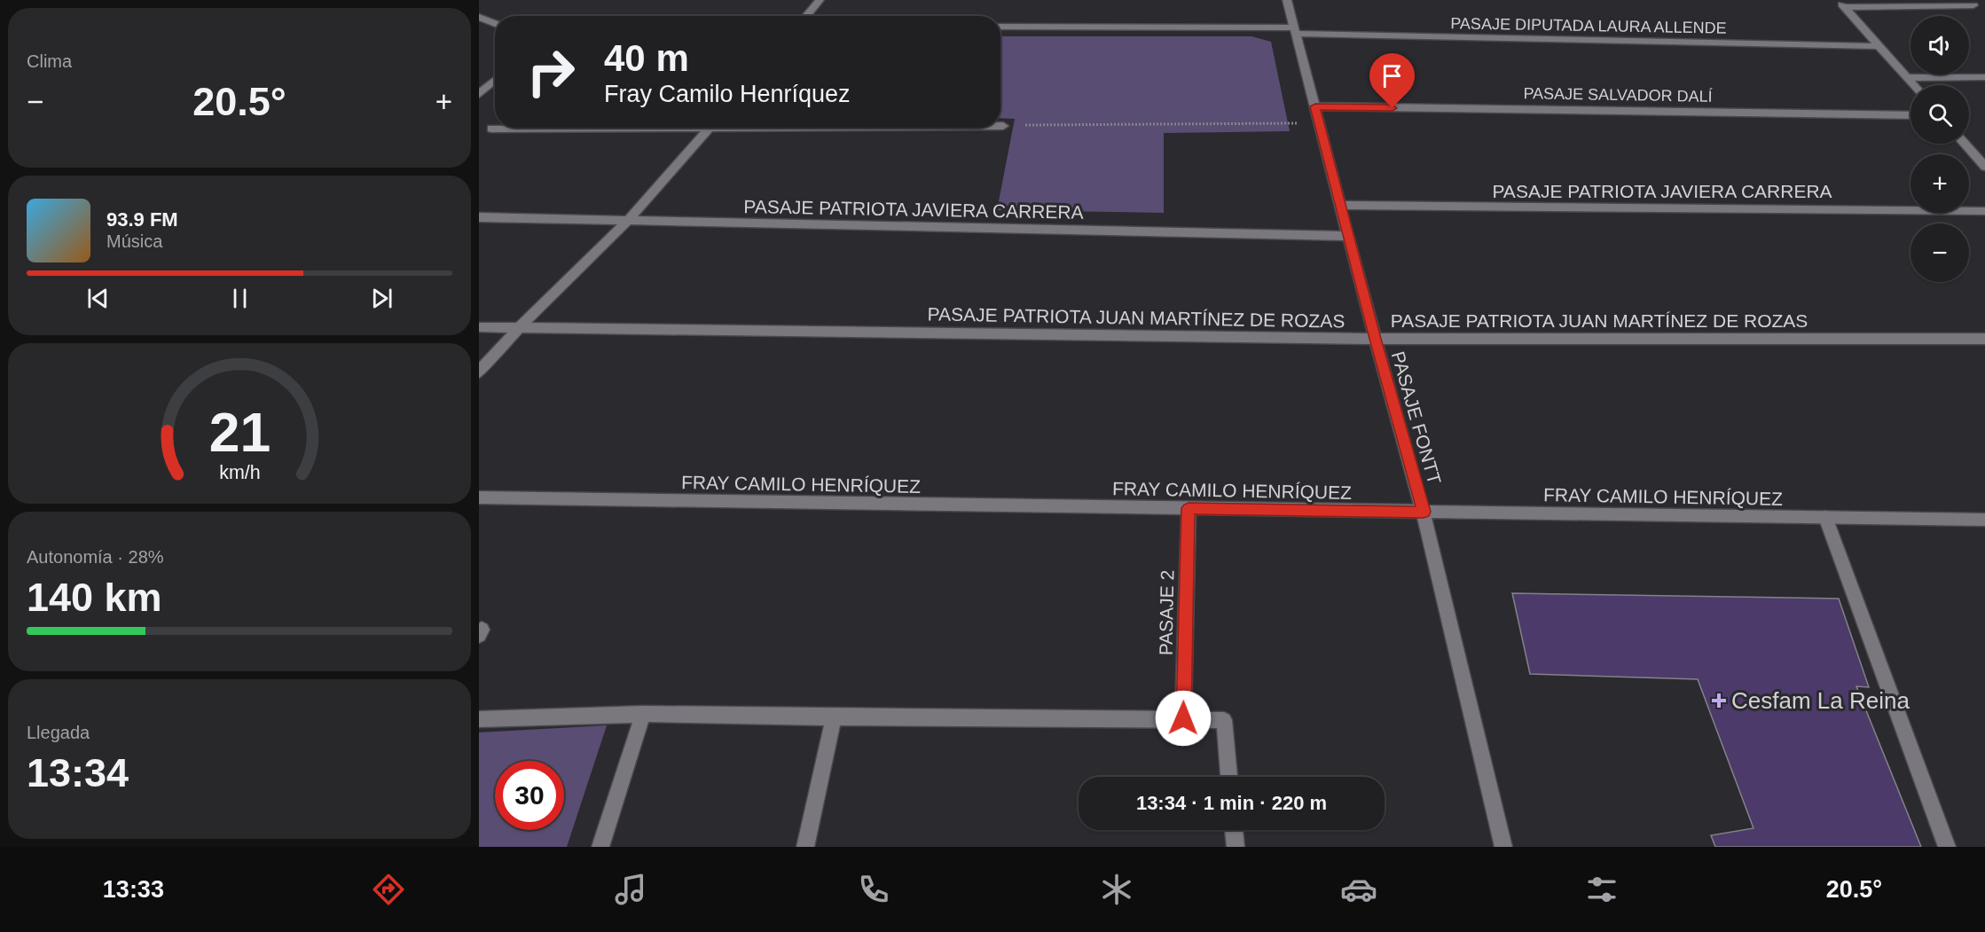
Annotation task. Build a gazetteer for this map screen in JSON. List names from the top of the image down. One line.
{"streets":{"street":["PASAJE DIPUTADA LAURA ALLENDE","PASAJE SALVADOR DALÍ","PASAJE PATRIOTA JAVIERA CARRERA","PASAJE PATRIOTA JUAN MARTÍNEZ DE ROZAS","PASAJE FONTT","FRAY CAMILO HENRÍQUEZ","PASAJE 2"]},"crossings":[["PASAJE DIPUTADA LAURA ALLENDE","PASAJE FONTT"],["PASAJE SALVADOR DALÍ","PASAJE FONTT"],["PASAJE PATRIOTA JAVIERA CARRERA","PASAJE FONTT"],["PASAJE PATRIOTA JUAN MARTÍNEZ DE ROZAS","PASAJE FONTT"],["PASAJE FONTT","FRAY CAMILO HENRÍQUEZ"],["FRAY CAMILO HENRÍQUEZ","PASAJE 2"]],"places":{"health":["Cesfam La Reina"]},"page":{"tile":["Clima",["Autonomía · 28%","140 km"],["Llegada","13:34"]],"map_buttons":["+","−"],"turn":["40 m","Fray Camilo Henríquez"],"heat":["−","20.5°","+"],"song":["93.9 FM","Música"],"limit":"30","trip":"13:34 · 1 min · 220 m","tabs":["13:33","20.5°"],"gauge":["21","km/h"]}}
